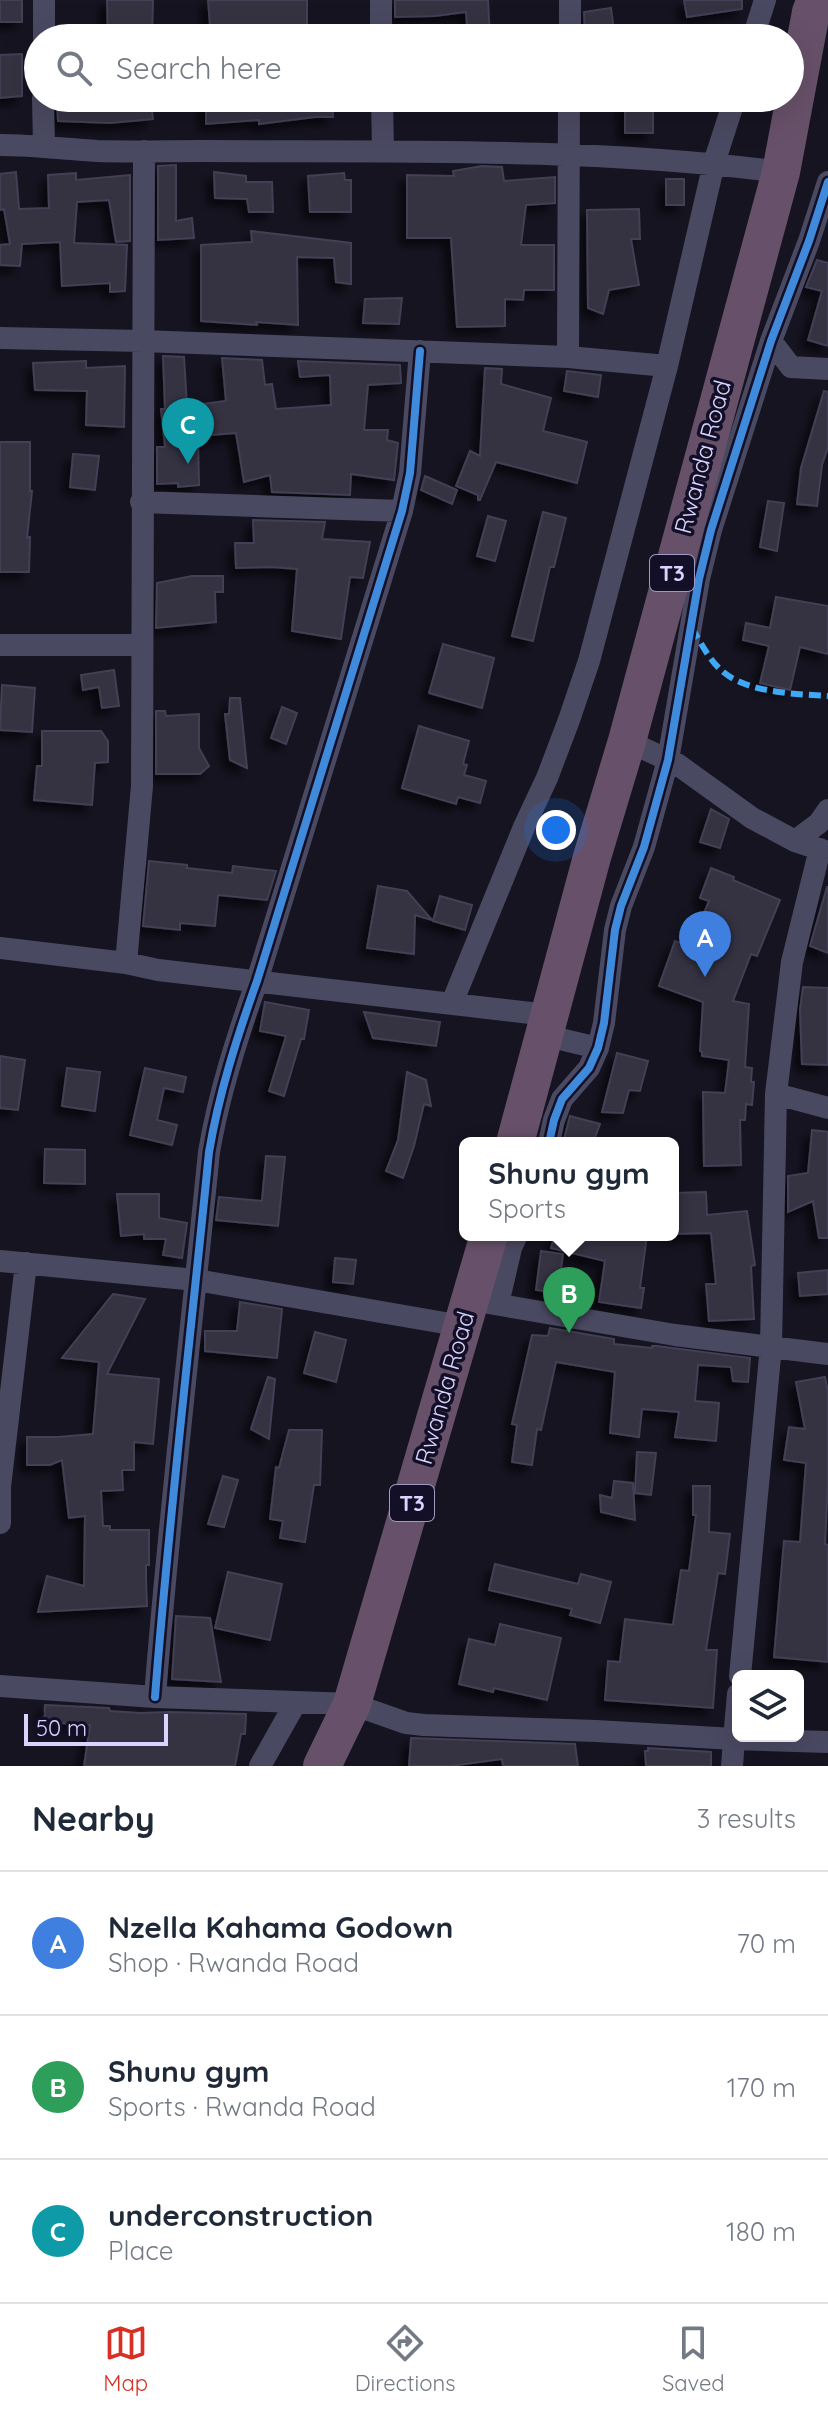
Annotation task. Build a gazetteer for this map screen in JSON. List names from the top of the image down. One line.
{"streets":{"highway":["Rwanda Road","T3"]},"scale_bar":"50 m","page":{"search":"Search here","pins":["C","A","B"],"popup":["Shunu gym","Sports"],"scale":"50 m","heading":["Nearby","3 results"],"list":[{"mark":"A","name":"Nzella Kahama Godown","note":"Shop · Rwanda Road","value":"70 m"},{"mark":"B","name":"Shunu gym","note":"Sports · Rwanda Road","value":"170 m"},{"mark":"C","name":"underconstruction","note":"Place","value":"180 m"}],"nav":["Map","Directions","Saved"]}}
